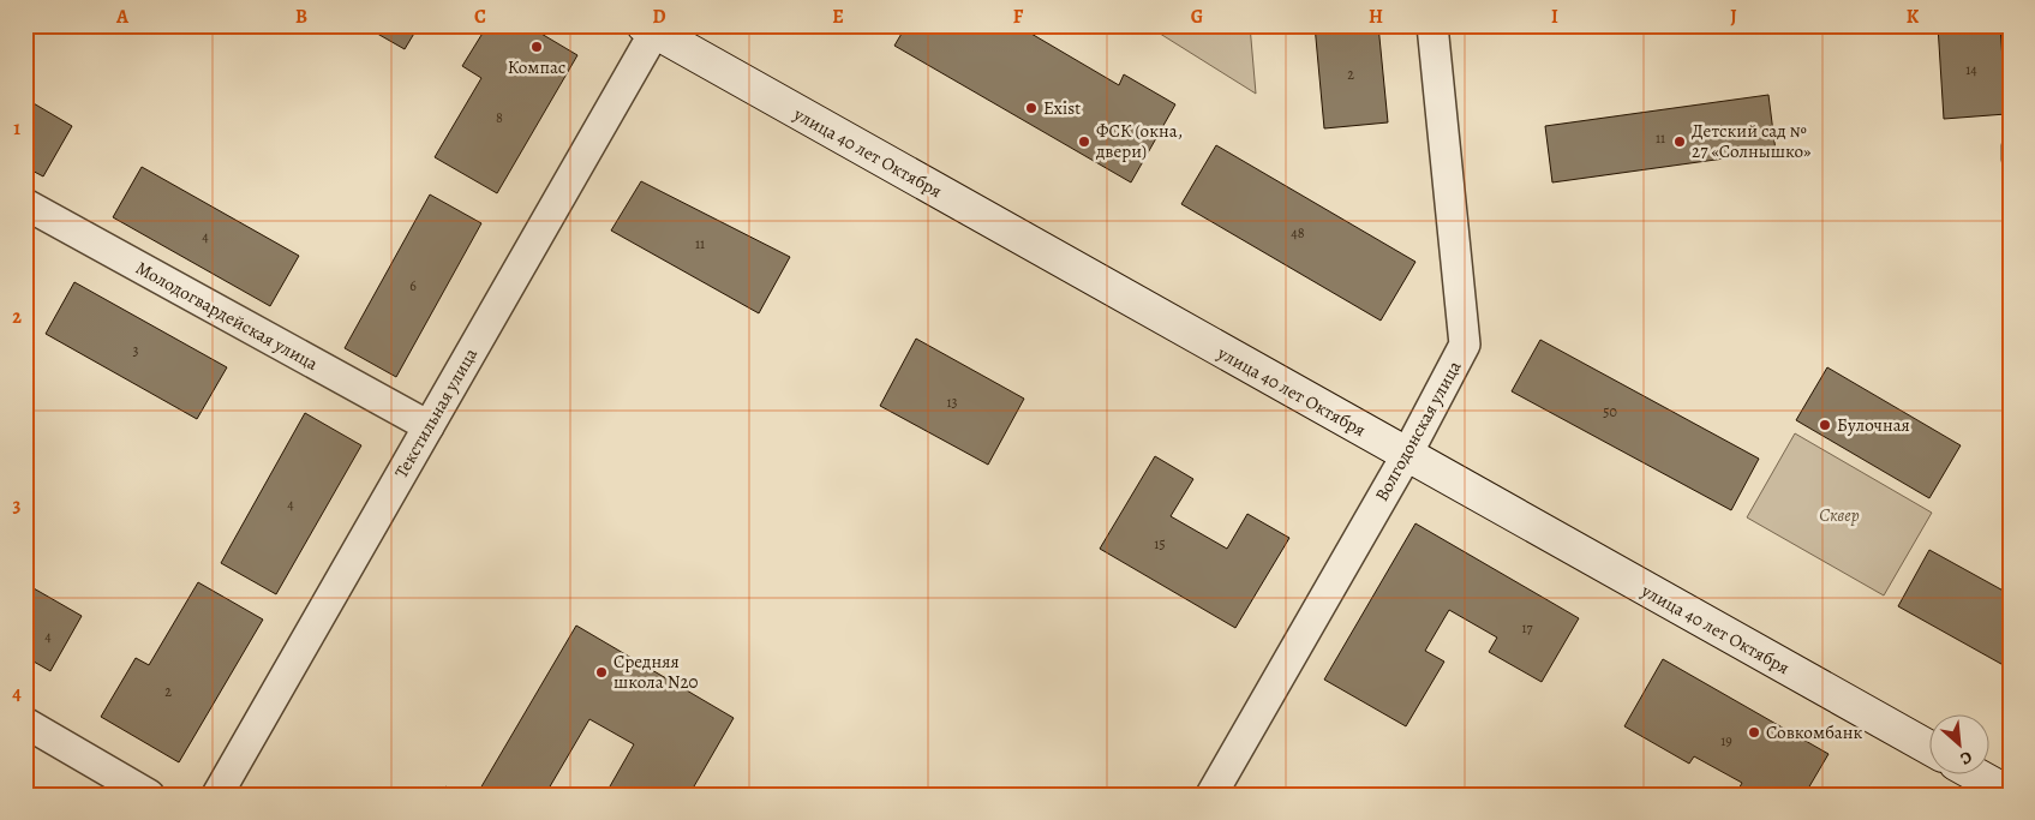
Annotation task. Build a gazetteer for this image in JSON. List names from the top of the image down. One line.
{"streets":{"main road":["улица 40 лет Октября"],"street":["Молодогвардейская улица","Текстильная улица","Волгодонская улица"]},"crossings":[["улица 40 лет Октября","Текстильная улица"],["улица 40 лет Октября","Волгодонская улица"],["Молодогвардейская улица","Текстильная улица"]],"parks":["Сквер"],"places":["Компас","Exist","ФСК (окна, двери)","Детский сад № 27 «Солнышко»","Булочная","Средняя школа N20","Совкомбанк"],"house_numbers":["14","2","8","11","48","4","11","6","3","13","50","4","15","17","4","2","19"],"north":"bottom right","grid":{"columns":["A","B","C","D","E","F","G","H","I","J","K"],"rows":["1","2","3","4"]}}
